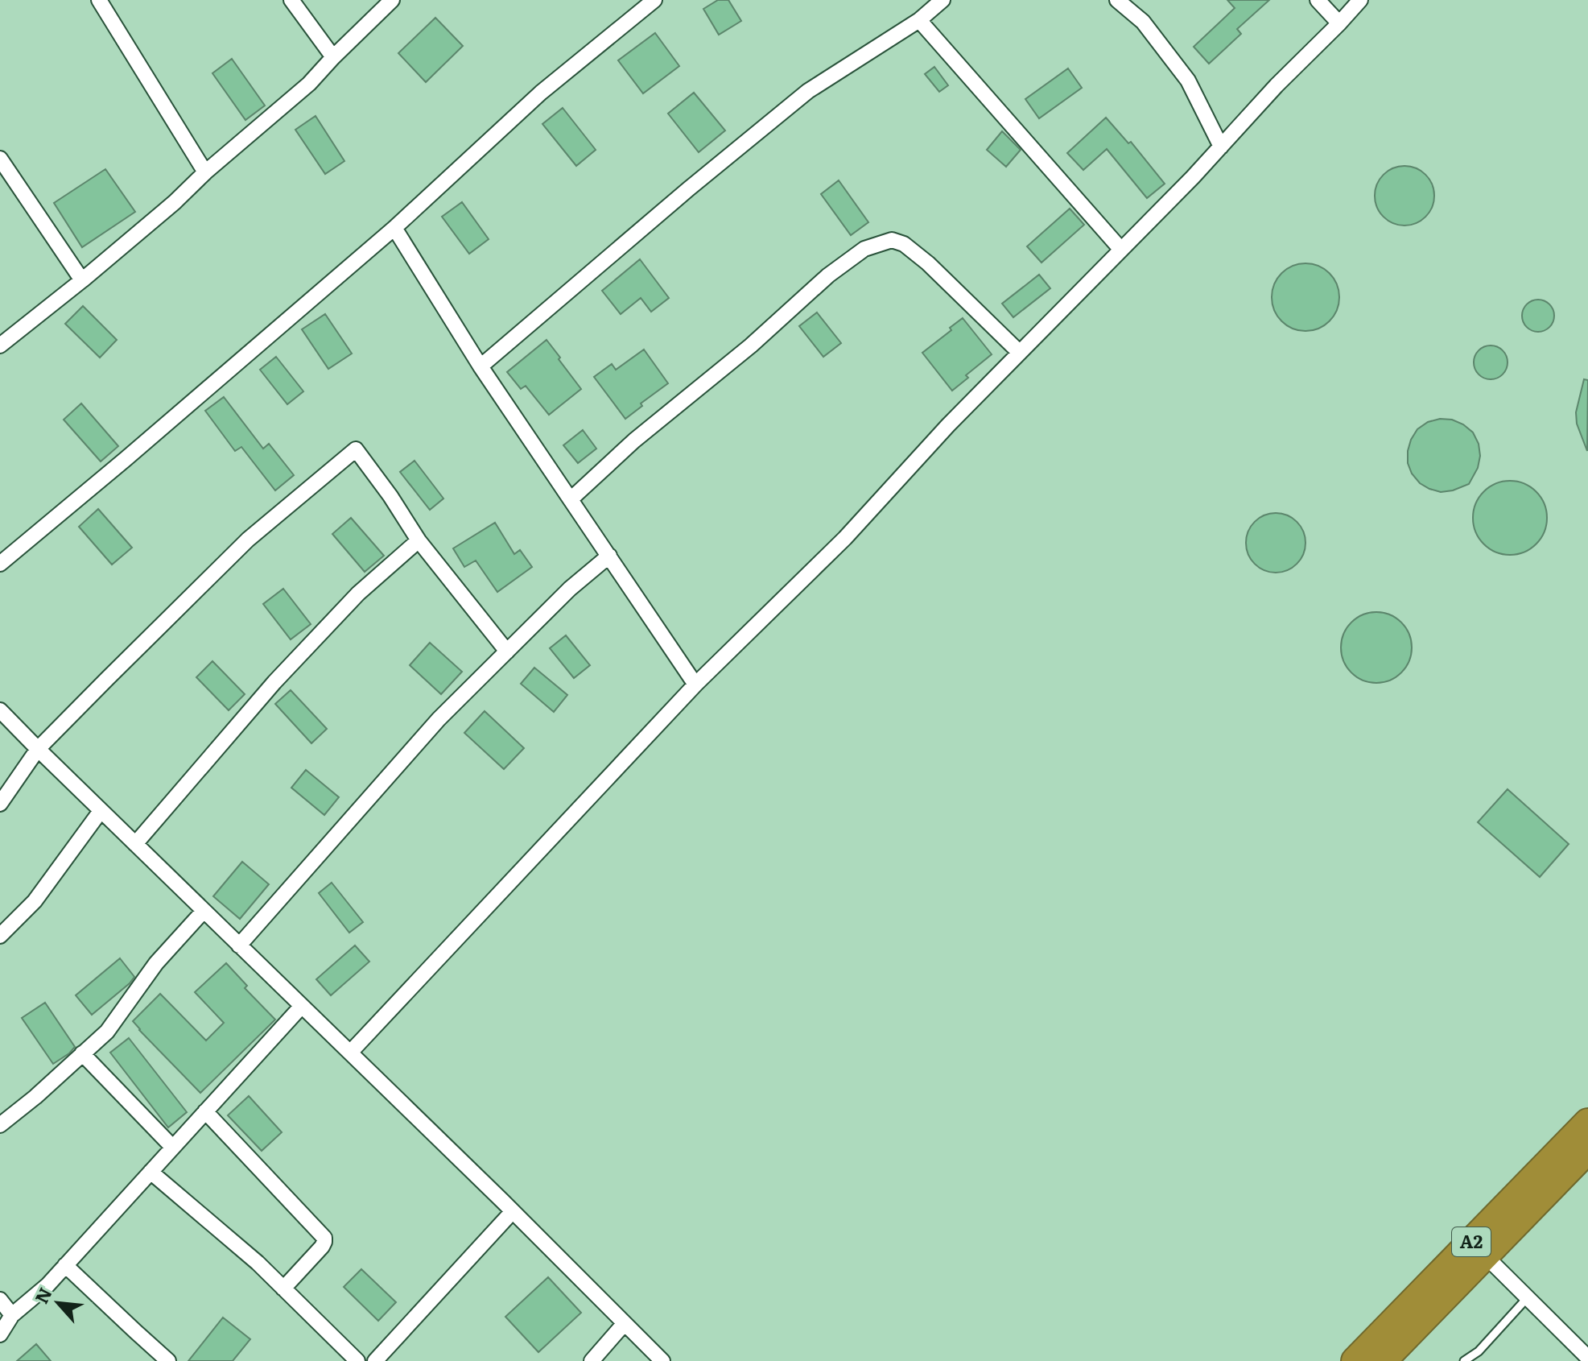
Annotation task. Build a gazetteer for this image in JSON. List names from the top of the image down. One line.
{"streets":{"highway":["A2"]},"north":"top left"}
